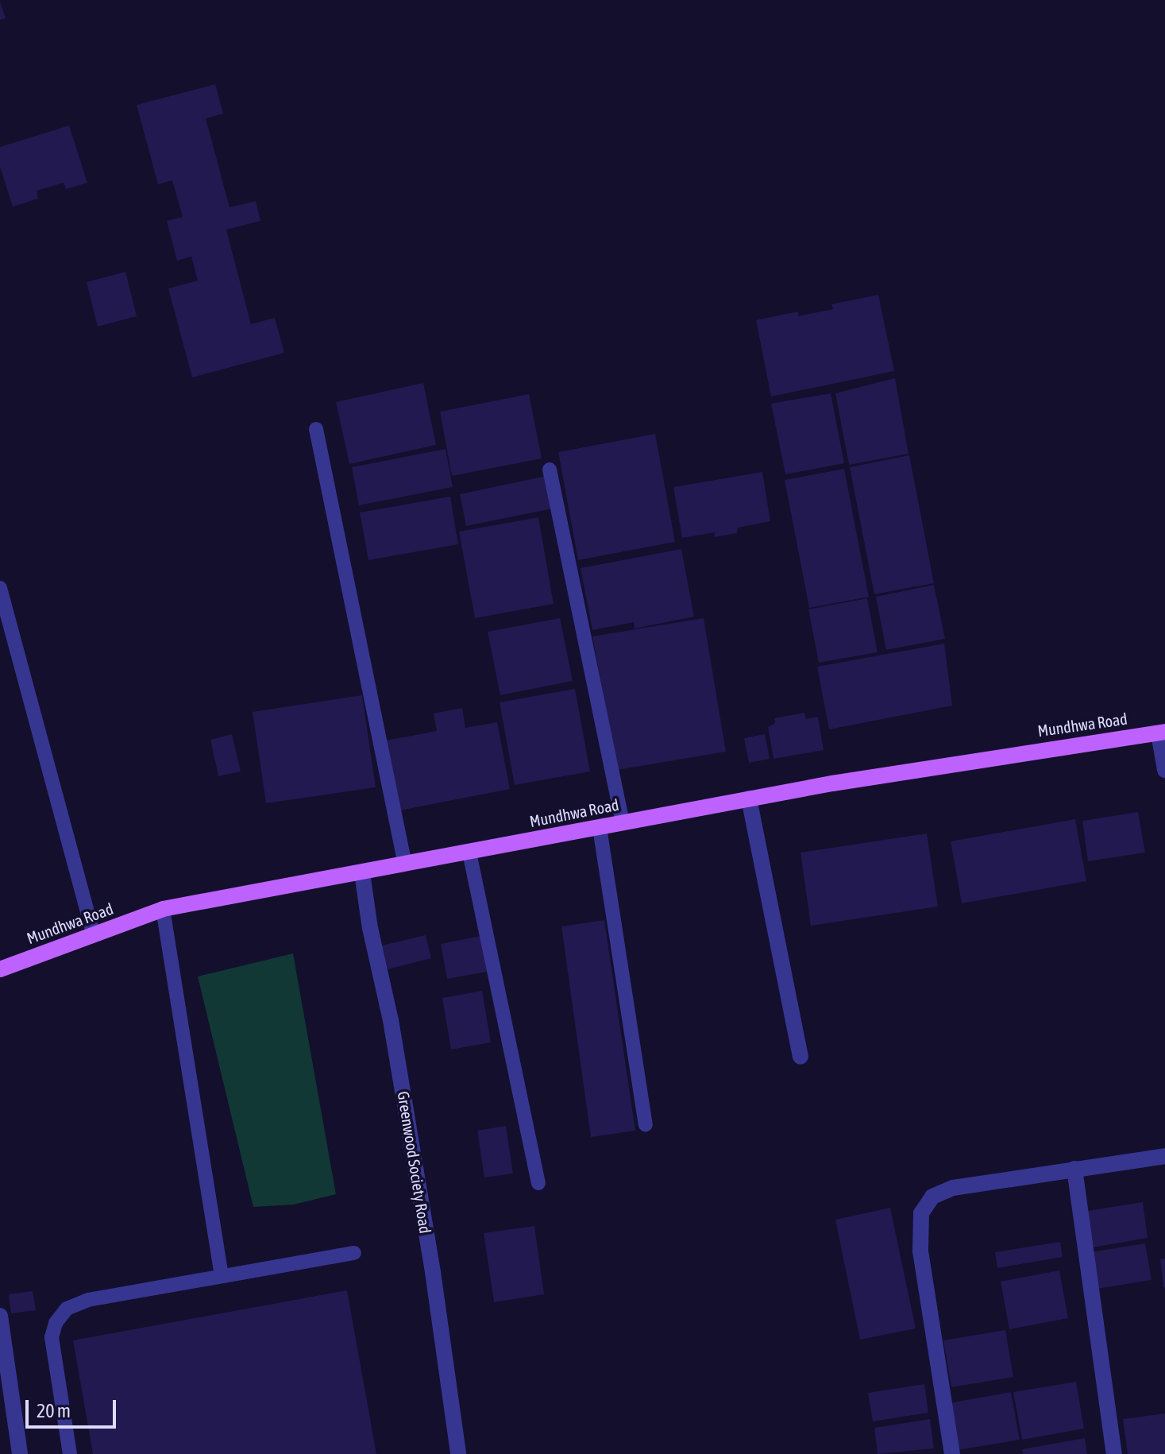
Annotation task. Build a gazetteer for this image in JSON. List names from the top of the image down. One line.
{"streets":{"main road":["Mundhwa Road"],"street":["Greenwood Society Road"]},"crossings":[["Mundhwa Road","Greenwood Society Road"]],"scale_bar":"20 m"}
